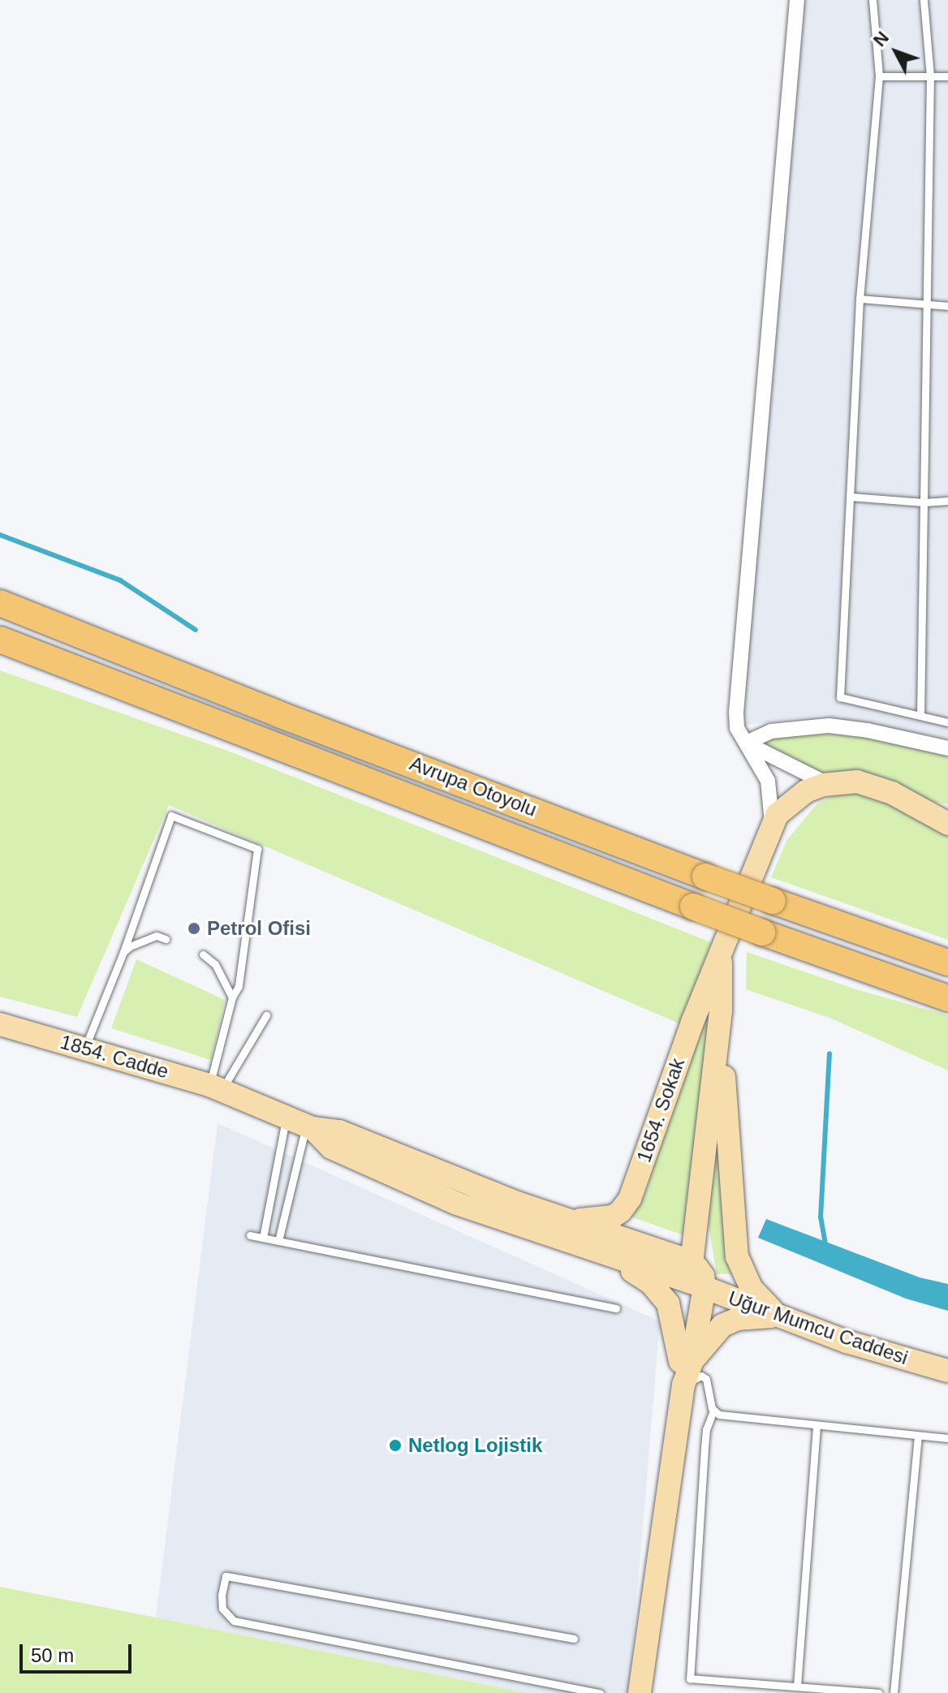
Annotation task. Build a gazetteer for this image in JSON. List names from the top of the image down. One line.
{"streets":{"highway":["Avrupa Otoyolu"],"main road":["1854. Cadde","1654. Sokak","Uğur Mumcu Caddesi"]},"crossings":[["1654. Sokak","Uğur Mumcu Caddesi"]],"places":["Petrol Ofisi","Netlog Lojistik"],"scale_bar":"50 m","north":"top left"}
